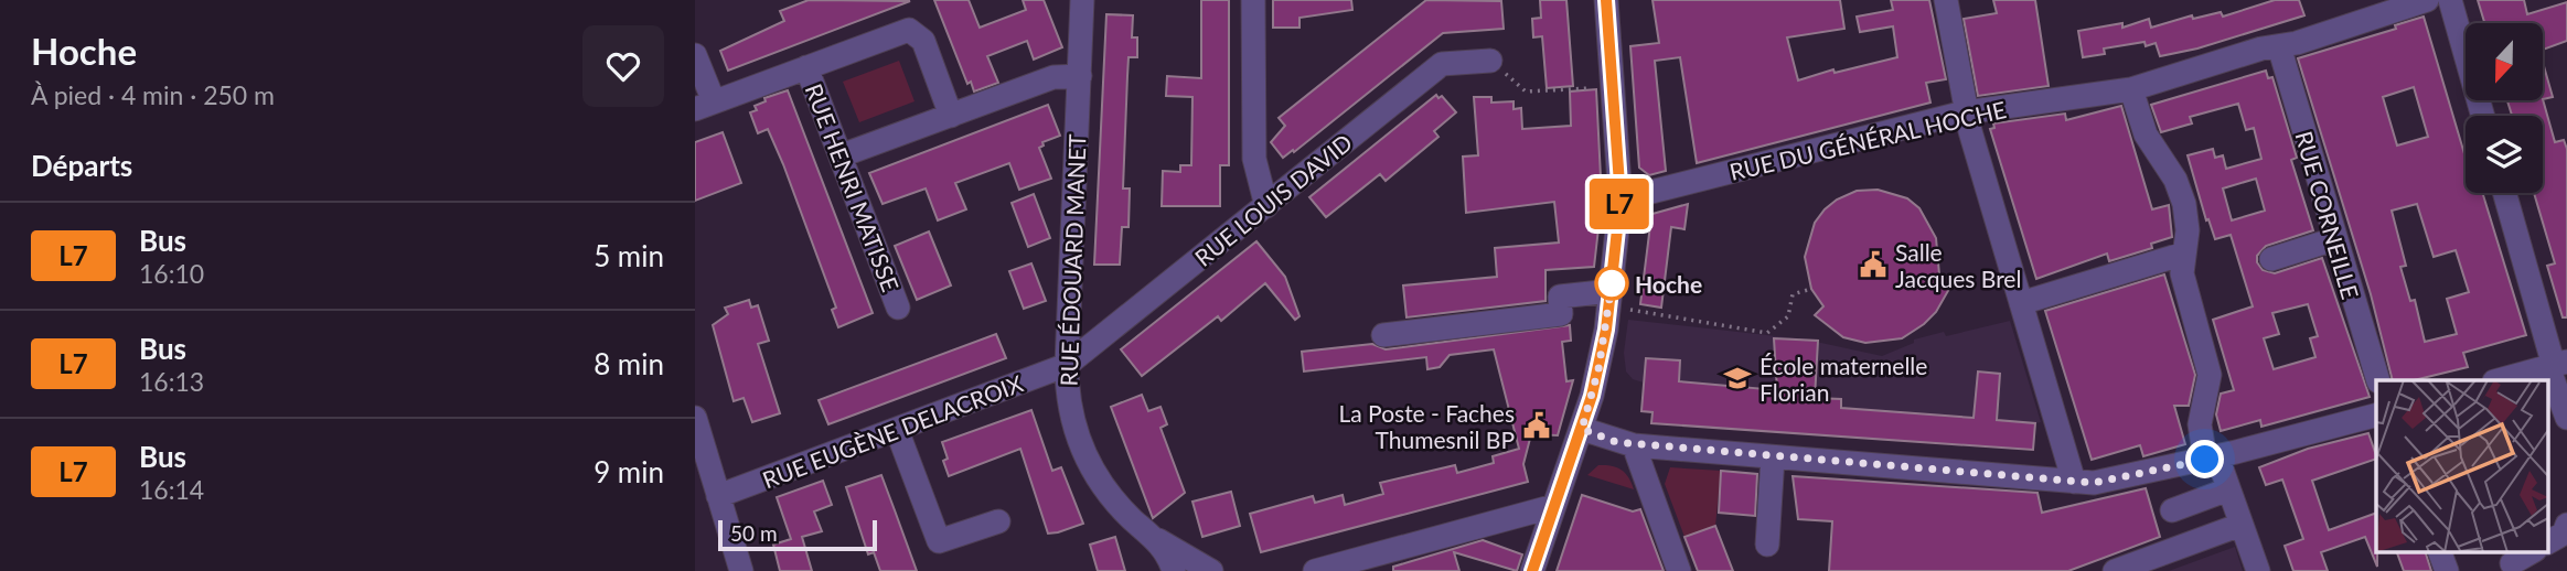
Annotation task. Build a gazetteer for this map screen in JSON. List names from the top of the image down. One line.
{"streets":{"street":["RUE DU GÉNÉRAL HOCHE","RUE HENRI MATISSE","RUE LOUIS DAVID","RUE CORNEILLE","RUE ÉDOUARD MANET","RUE EUGÈNE DELACROIX"]},"crossings":[["RUE DU GÉNÉRAL HOCHE","RUE CORNEILLE"],["RUE LOUIS DAVID","RUE ÉDOUARD MANET"],["RUE LOUIS DAVID","RUE EUGÈNE DELACROIX"],["RUE ÉDOUARD MANET","RUE EUGÈNE DELACROIX"]],"places":{"public building":["Salle Jacques Brel","La Poste - Faches Thumesnil BP"],"other":["Hoche"],"school or university":["École maternelle Florian"]},"lines":["bus line L7"],"scale_bar":"50 m","north":"bottom","page":{"heading":[["Hoche","À pied · 4 min · 250 m"],"Départs"],"on_map":"L7","list":[{"mark":"L7","name":"Bus","note":"16:10","value":"5 min"},{"mark":"L7","name":"Bus","note":"16:13","value":"8 min"},{"mark":"L7","name":"Bus","note":"16:14","value":"9 min"}],"scale":"50 m"}}
